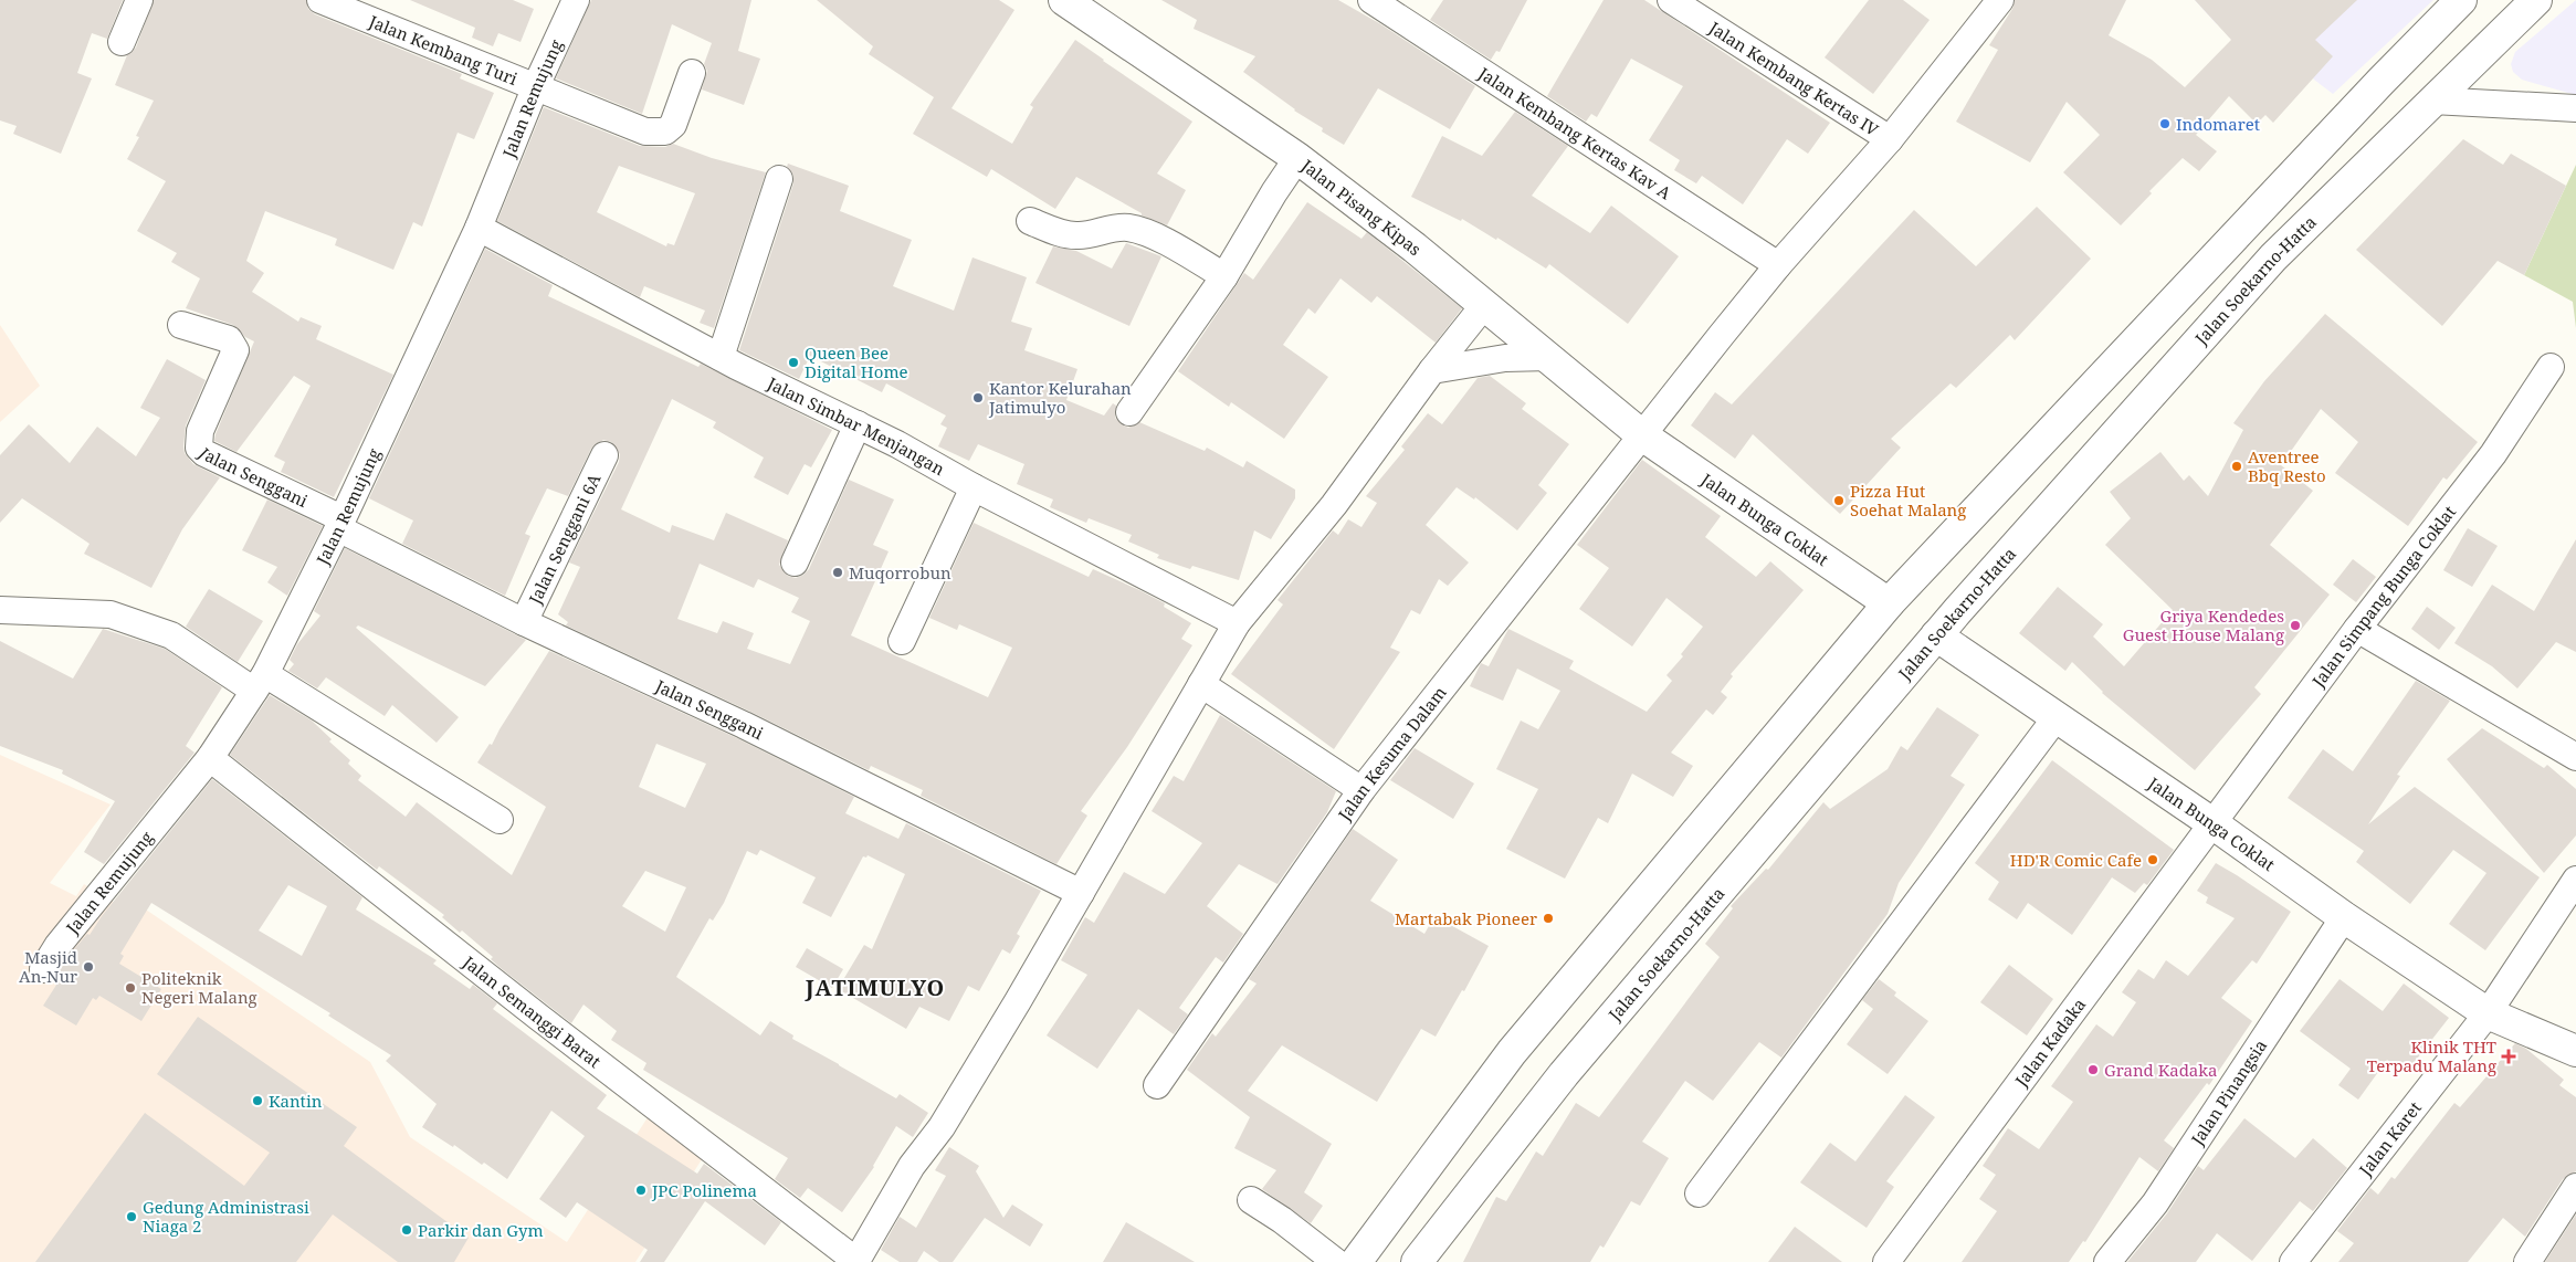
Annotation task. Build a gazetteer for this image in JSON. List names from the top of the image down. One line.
{"streets":{"main road":["Jalan Pisang Kipas","Jalan Soekarno-Hatta","Jalan Bunga Coklat"],"street":["Jalan Kembang Turi","Jalan Kembang Kertas IV","Jalan Remujung","Jalan Kembang Kertas Kav A","Jalan Simbar Menjangan","Jalan Senggani","Jalan Senggani 6A","Jalan Simpang Bunga Coklat","Jalan Kesuma Dalam","Jalan Semanggi Barat","Jalan Kadaka","Jalan Pinangsia","Jalan Karet"]},"crossings":[["Jalan Kembang Turi","Jalan Remujung"],["Jalan Kembang Kertas IV","Jalan Kesuma Dalam"],["Jalan Remujung","Jalan Simbar Menjangan"],["Jalan Remujung","Jalan Senggani"],["Jalan Remujung","Jalan Semanggi Barat"],["Jalan Kembang Kertas Kav A","Jalan Kesuma Dalam"],["Jalan Pisang Kipas","Jalan Bunga Coklat"],["Jalan Pisang Kipas","Jalan Kesuma Dalam"],["Jalan Soekarno-Hatta","Jalan Bunga Coklat"],["Jalan Senggani","Jalan Senggani 6A"],["Jalan Bunga Coklat","Jalan Simpang Bunga Coklat"],["Jalan Bunga Coklat","Jalan Kesuma Dalam"],["Jalan Bunga Coklat","Jalan Kadaka"],["Jalan Bunga Coklat","Jalan Pinangsia"],["Jalan Bunga Coklat","Jalan Karet"],["Jalan Simpang Bunga Coklat","Jalan Kadaka"]],"districts":["JATIMULYO"],"places":{"other":["Indomaret","Queen Bee Digital Home","Kantor Kelurahan Jatimulyo","Aventree Bbq Resto","Pizza Hut Soehat Malang","Muqorrobun","Griya Kendedes Guest House Malang","HD'R Comic Cafe","Martabak Pioneer","Masjid An-Nur","Politeknik Negeri Malang","Grand Kadaka","Kantin","JPC Polinema","Gedung Administrasi Niaga 2","Parkir dan Gym"],"health":["Klinik THT Terpadu Malang"]}}
